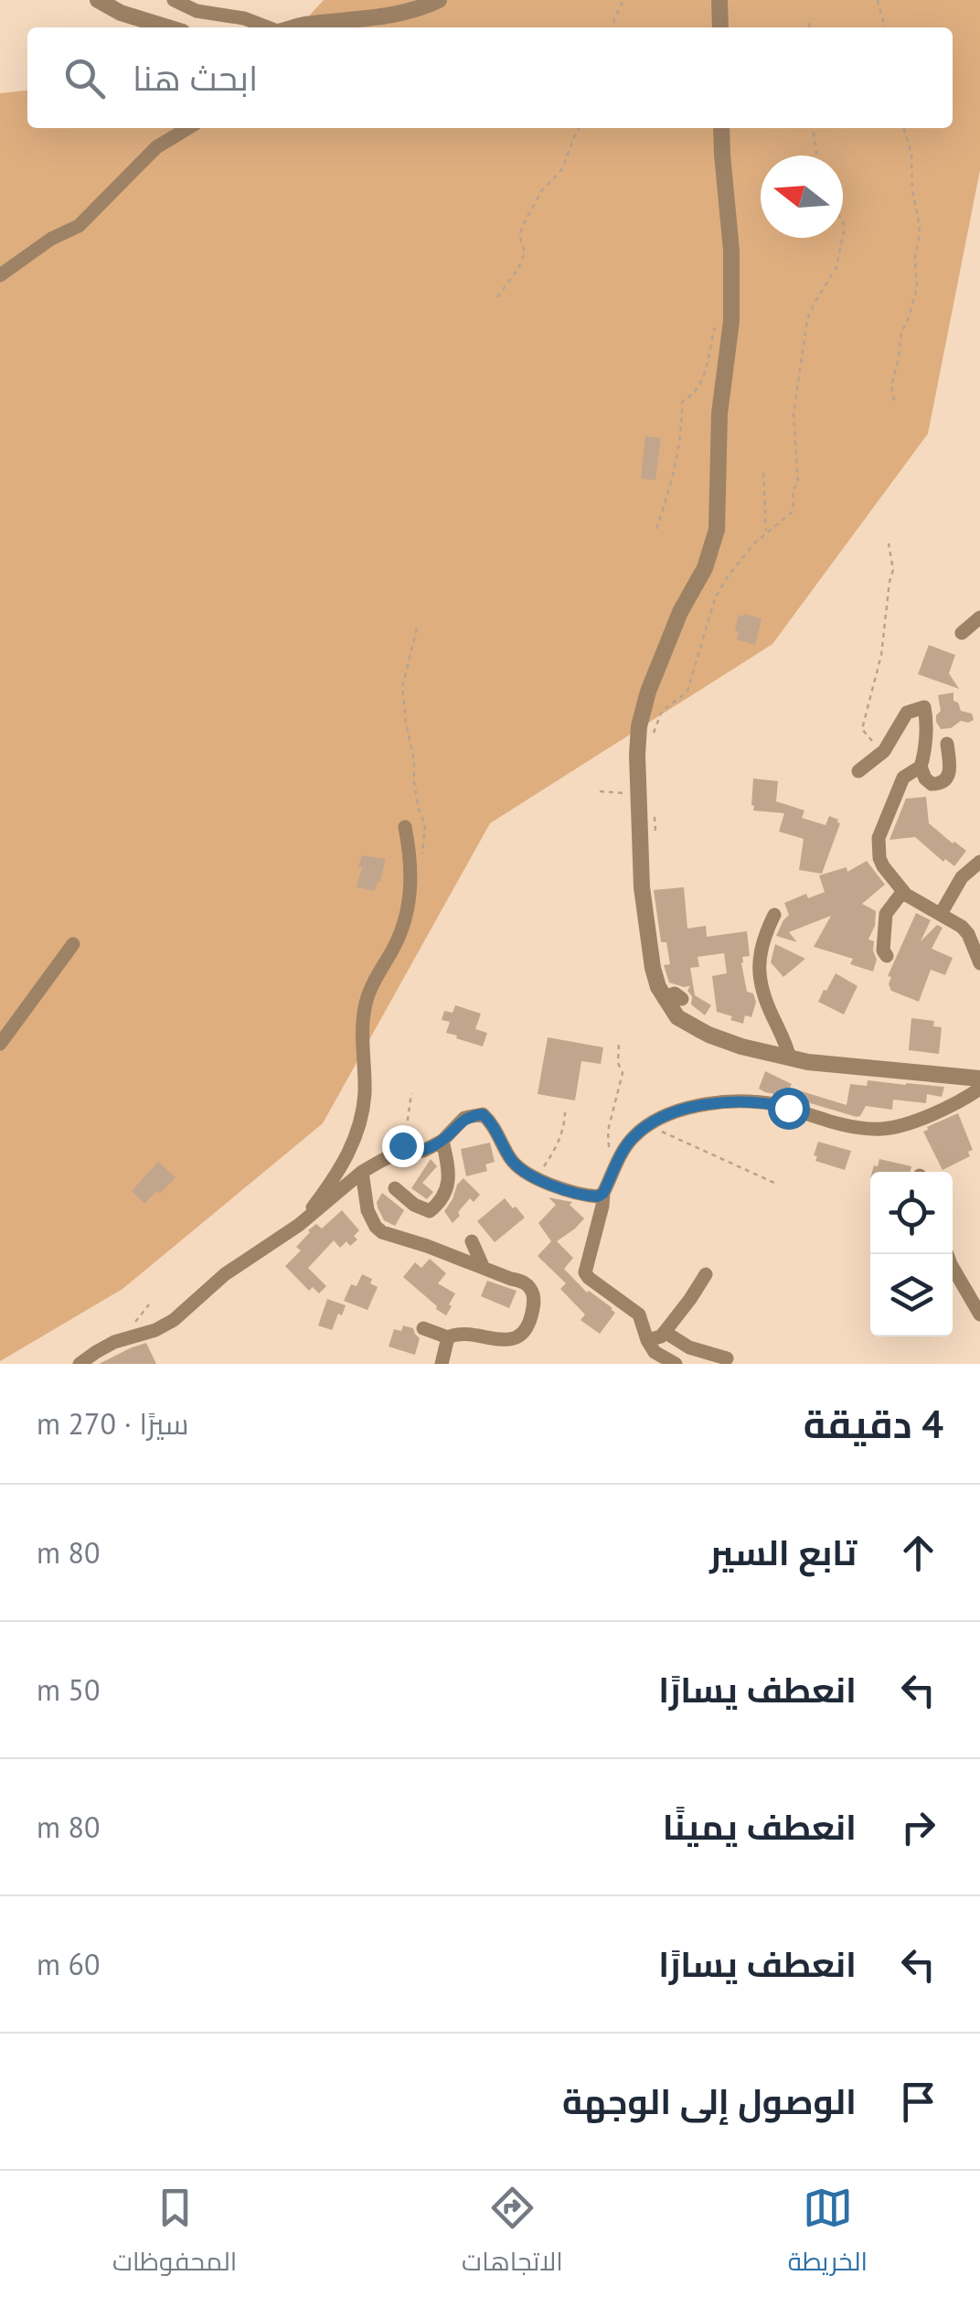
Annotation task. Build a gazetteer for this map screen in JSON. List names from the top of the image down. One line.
{"north":"left","page":{"search":"ابحث هنا","heading":["4 دقيقة","سيرًا · 270 m"],"list":[["تابع السير","80 m"],["انعطف يسارًا","50 m"],["انعطف يمينًا","80 m"],["انعطف يسارًا","60 m"],"الوصول إلى الوجهة"],"nav":["الخريطة","الاتجاهات","المحفوظات"]}}
